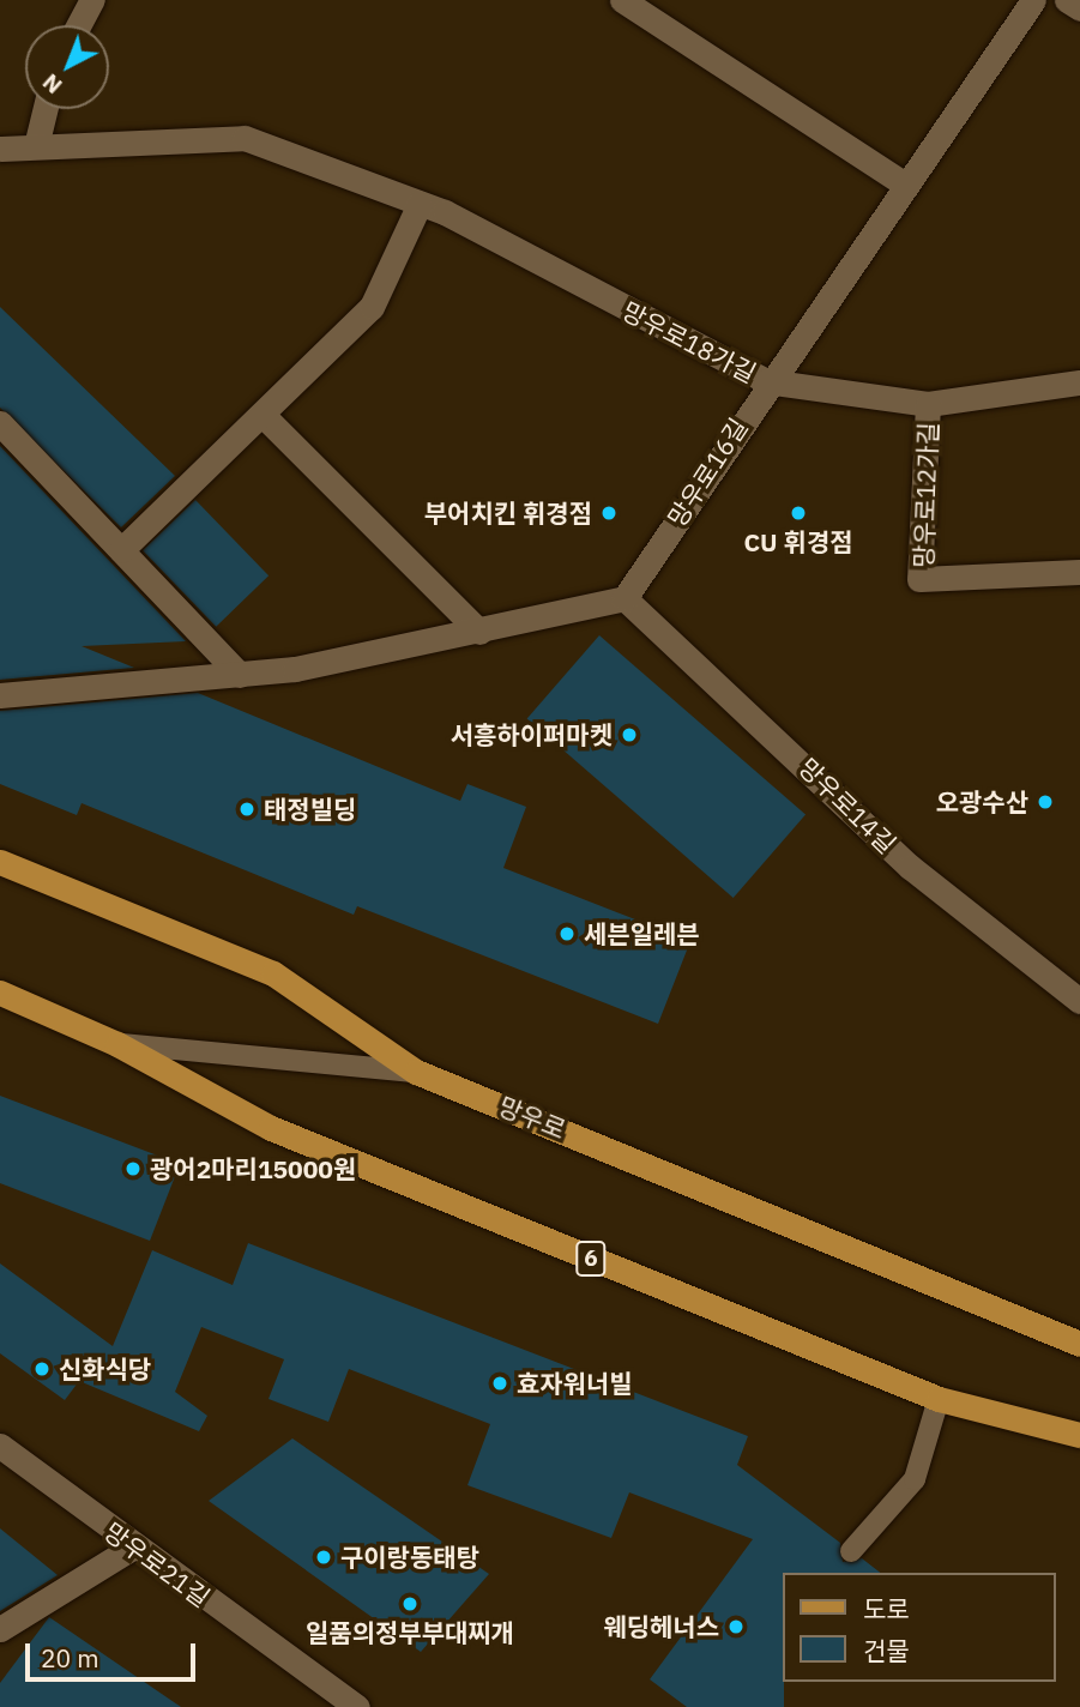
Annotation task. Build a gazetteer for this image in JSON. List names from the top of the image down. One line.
{"streets":{"main road":["망우로","6"],"street":["망우로18가길","망우로16길","망우로12가길","망우로14길","망우로21길"]},"crossings":[["망우로18가길","망우로16길"],["망우로18가길","망우로12가길"],["망우로16길","망우로14길"]],"places":["부어치킨 휘경점","CU 휘경점","서흥하이퍼마켓","오광수산","태정빌딩","세븐일레븐","광어2마리15000원","신화식당","효자워너빌","구이랑동태탕","일품의정부부대찌개","웨딩헤너스"],"legend":["도로","건물"],"scale_bar":"20 m","north":"bottom left"}
